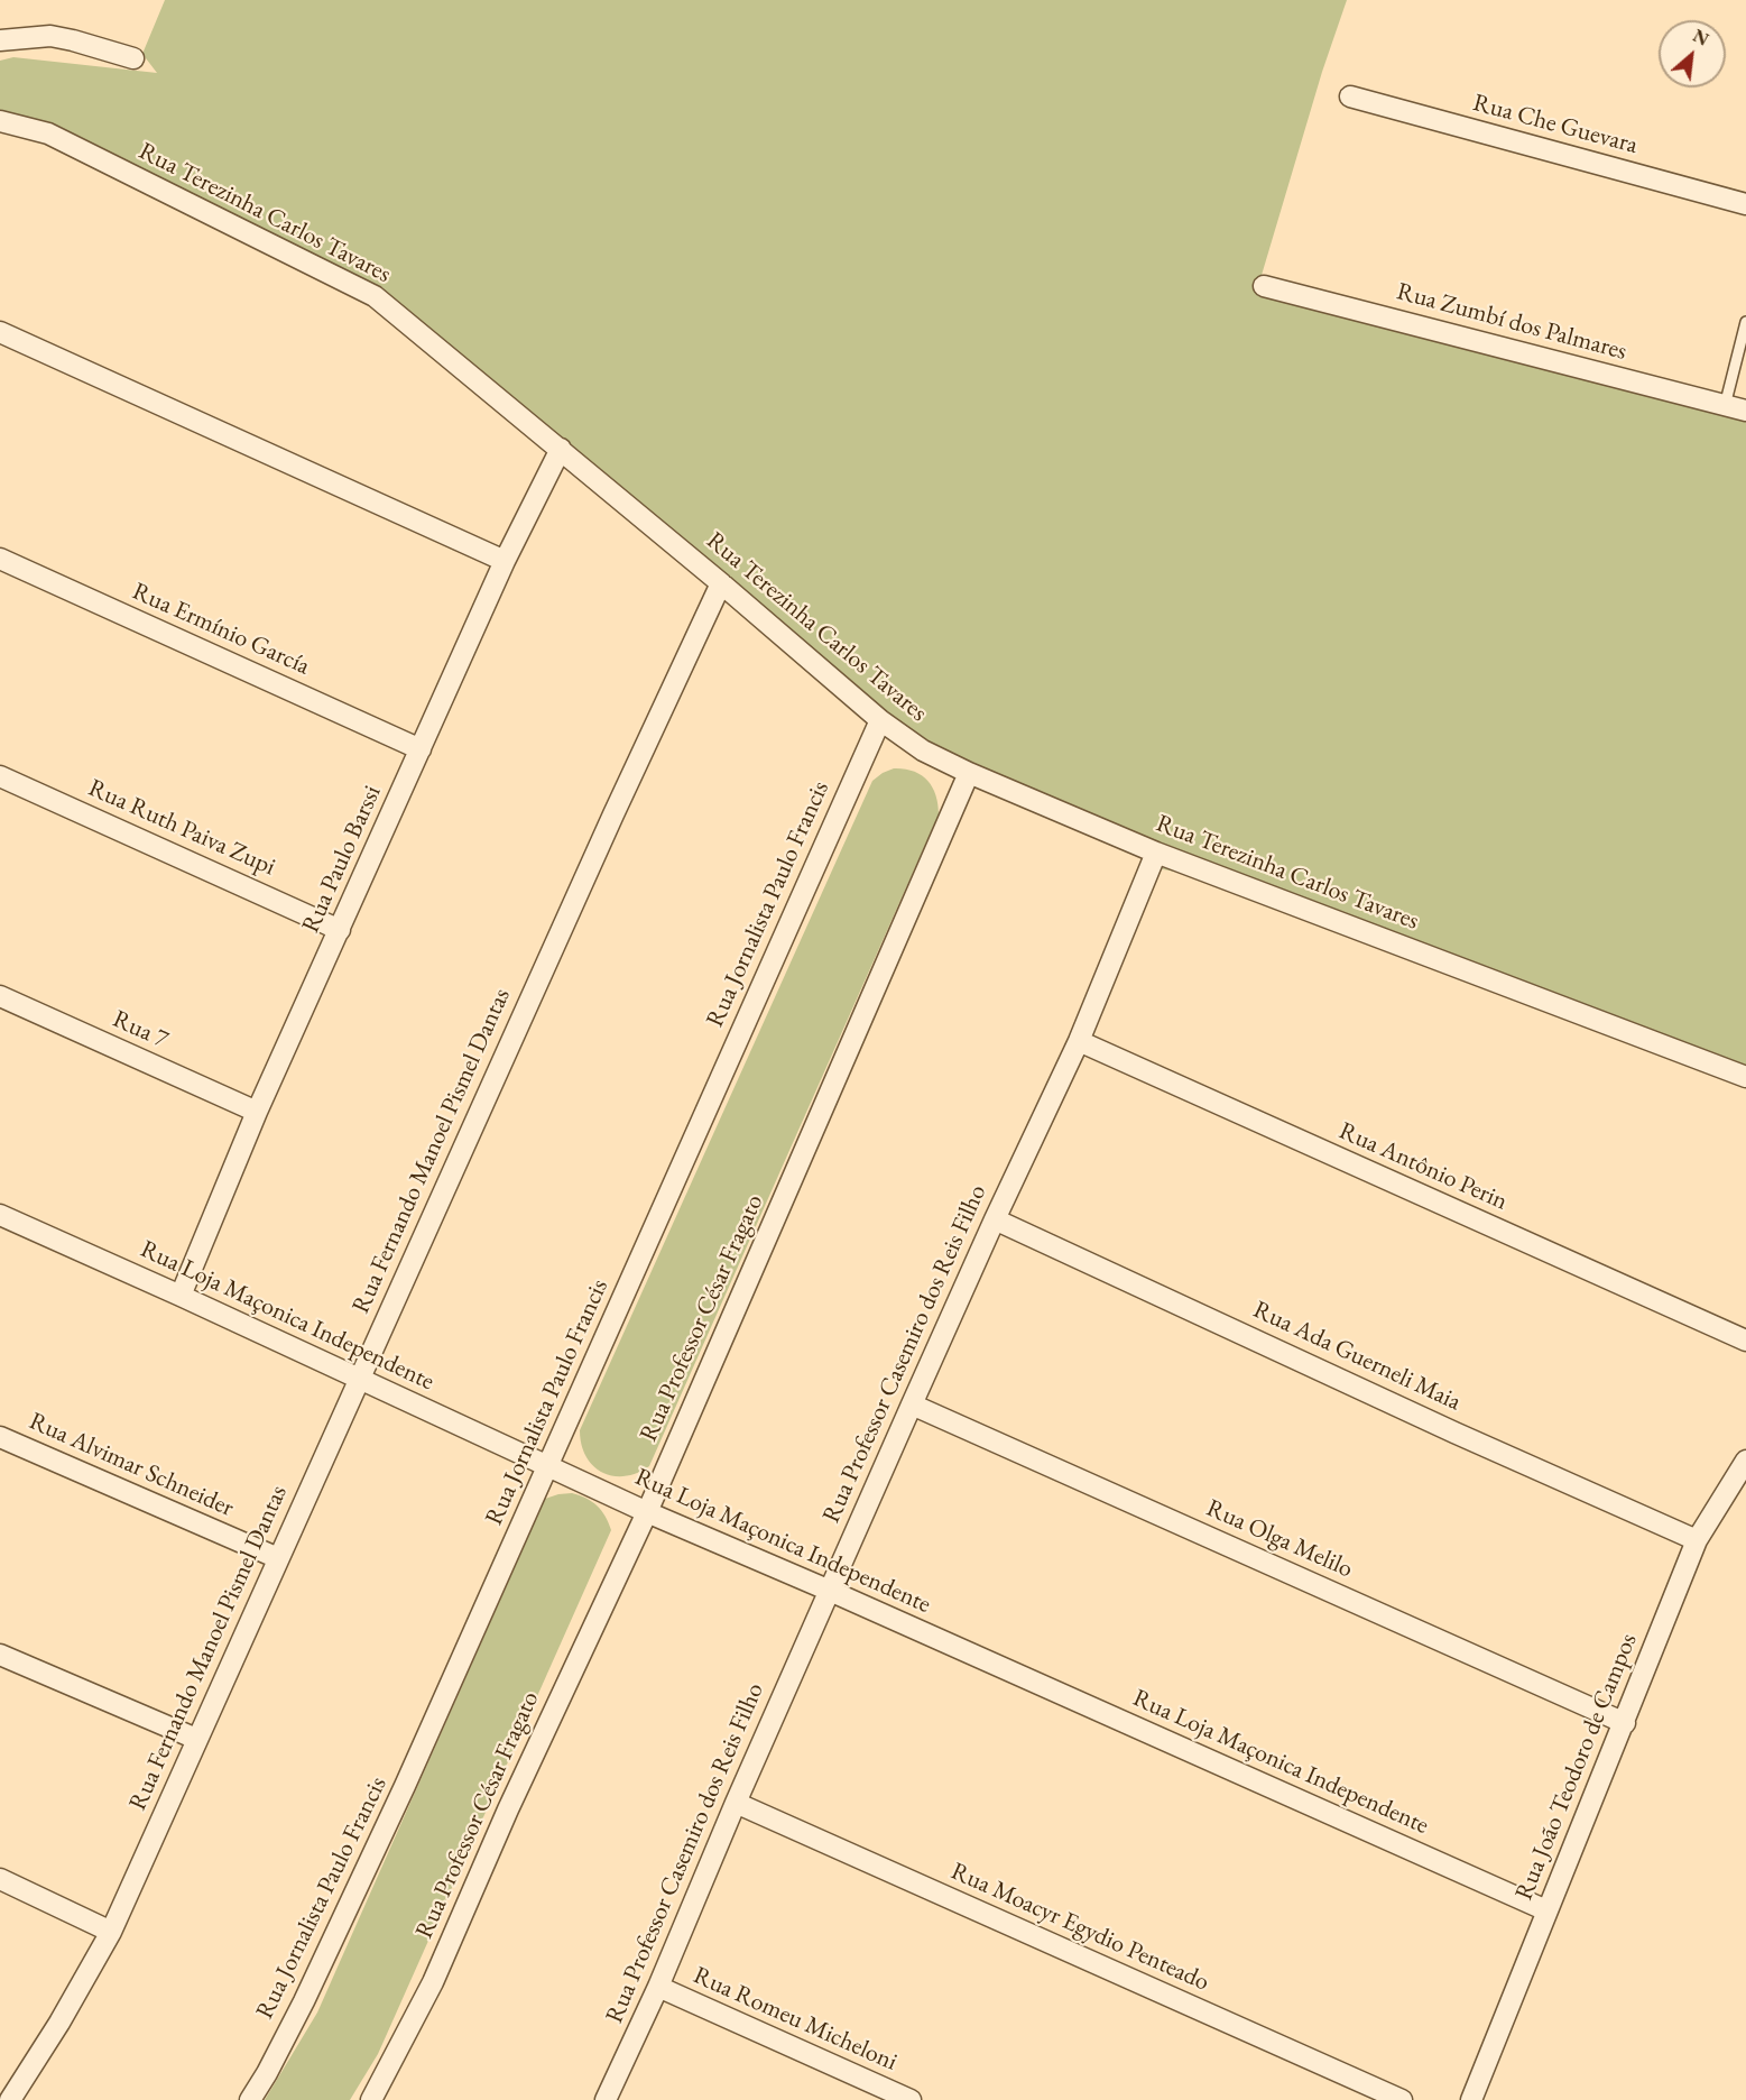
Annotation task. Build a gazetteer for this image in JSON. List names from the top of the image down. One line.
{"streets":{"street":["Rua Che Guevara","Rua Terezinha Carlos Tavares","Rua Zumbí dos Palmares","Rua Ermínio García","Rua Ruth Paiva Zupi","Rua Paulo Barssi","Rua Jornalista Paulo Francis","Rua 7","Rua Fernando Manoel Pismel Dantas","Rua Antônio Perin","Rua Loja Maçonica Independente","Rua Professor César Fragato","Rua Professor Casemiro dos Reis Filho","Rua Ada Guerneli Maia","Rua Alvimar Schneider","Rua Olga Melilo","Rua João Teodoro de Campos","Rua Moacyr Egydio Penteado","Rua Romeu Micheloni"]},"crossings":[["Rua Terezinha Carlos Tavares","Rua Paulo Barssi"],["Rua Terezinha Carlos Tavares","Rua Jornalista Paulo Francis"],["Rua Terezinha Carlos Tavares","Rua Fernando Manoel Pismel Dantas"],["Rua Terezinha Carlos Tavares","Rua Professor César Fragato"],["Rua Terezinha Carlos Tavares","Rua Professor Casemiro dos Reis Filho"],["Rua Ermínio García","Rua Paulo Barssi"],["Rua Ruth Paiva Zupi","Rua Paulo Barssi"],["Rua Paulo Barssi","Rua 7"],["Rua Paulo Barssi","Rua Loja Maçonica Independente"],["Rua Jornalista Paulo Francis","Rua Loja Maçonica Independente"],["Rua Fernando Manoel Pismel Dantas","Rua Loja Maçonica Independente"],["Rua Fernando Manoel Pismel Dantas","Rua Alvimar Schneider"],["Rua Antônio Perin","Rua Professor Casemiro dos Reis Filho"],["Rua Loja Maçonica Independente","Rua Professor César Fragato"],["Rua Loja Maçonica Independente","Rua Professor Casemiro dos Reis Filho"],["Rua Loja Maçonica Independente","Rua João Teodoro de Campos"],["Rua Professor Casemiro dos Reis Filho","Rua Ada Guerneli Maia"],["Rua Professor Casemiro dos Reis Filho","Rua Olga Melilo"],["Rua Professor Casemiro dos Reis Filho","Rua Moacyr Egydio Penteado"],["Rua Professor Casemiro dos Reis Filho","Rua Romeu Micheloni"],["Rua Ada Guerneli Maia","Rua João Teodoro de Campos"],["Rua Olga Melilo","Rua João Teodoro de Campos"]],"north":"top right"}
